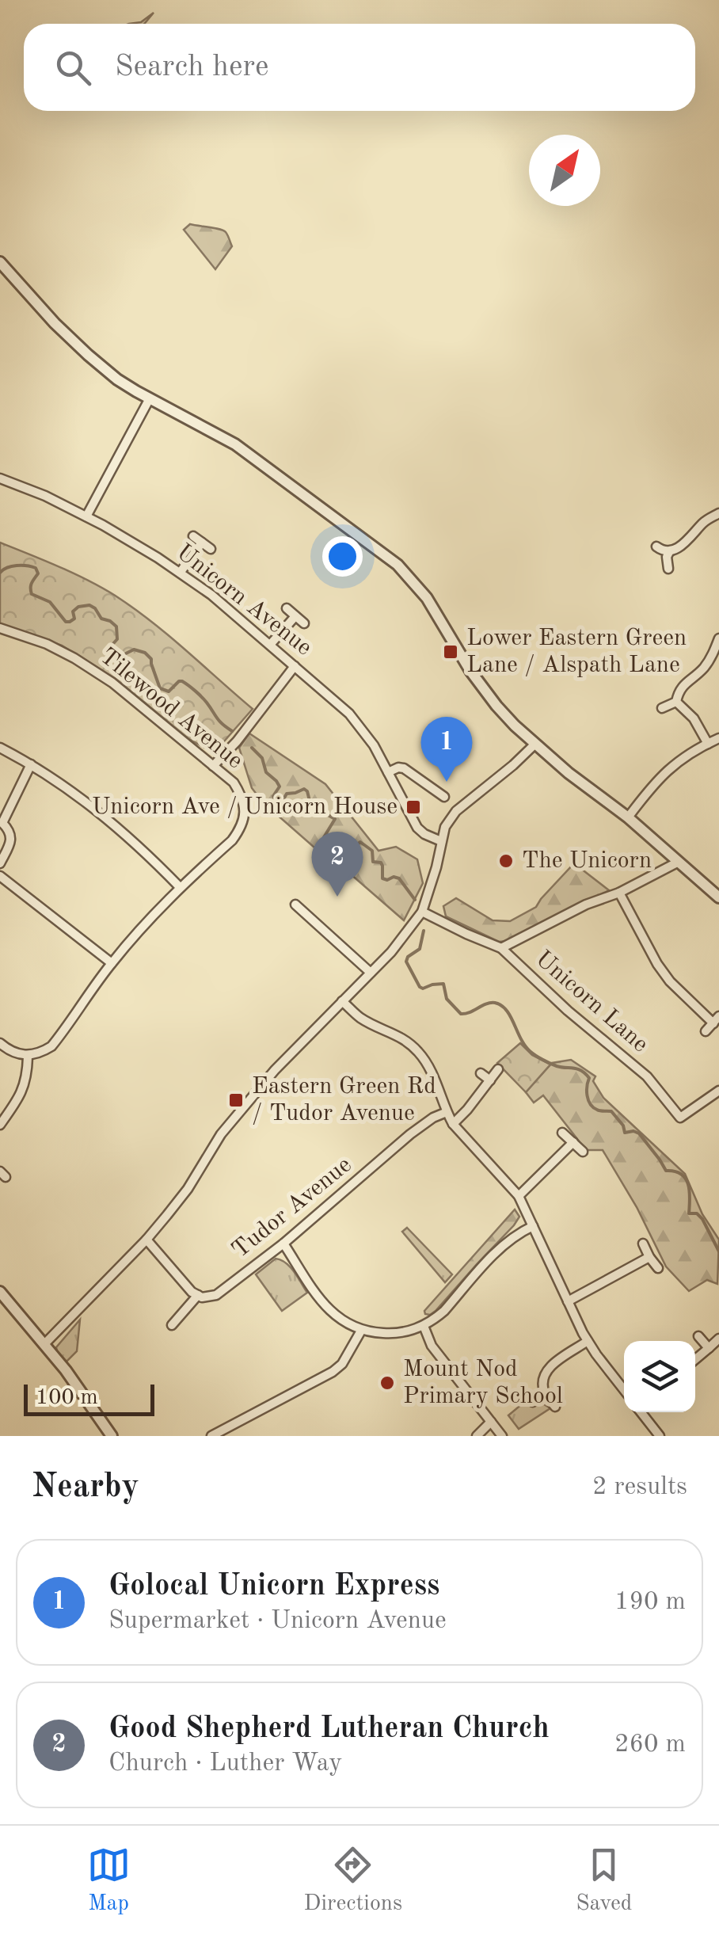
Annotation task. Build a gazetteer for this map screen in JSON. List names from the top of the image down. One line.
{"streets":{"street":["Unicorn Avenue","Tilewood Avenue","Unicorn Lane","Tudor Avenue"]},"places":{"transit":["Lower Eastern Green Lane / Alspath Lane","Unicorn Ave / Unicorn House","Eastern Green Rd / Tudor Avenue"],"other":["The Unicorn","Mount Nod Primary School"]},"scale_bar":"100 m","north":"top right","page":{"search":"Search here","pins":["1","2"],"scale":"100 m","heading":["Nearby","2 results"],"list":[{"mark":"1","name":"Golocal Unicorn Express","note":"Supermarket · Unicorn Avenue","value":"190 m"},{"mark":"2","name":"Good Shepherd Lutheran Church","note":"Church · Luther Way","value":"260 m"}],"nav":["Map","Directions","Saved"]}}
